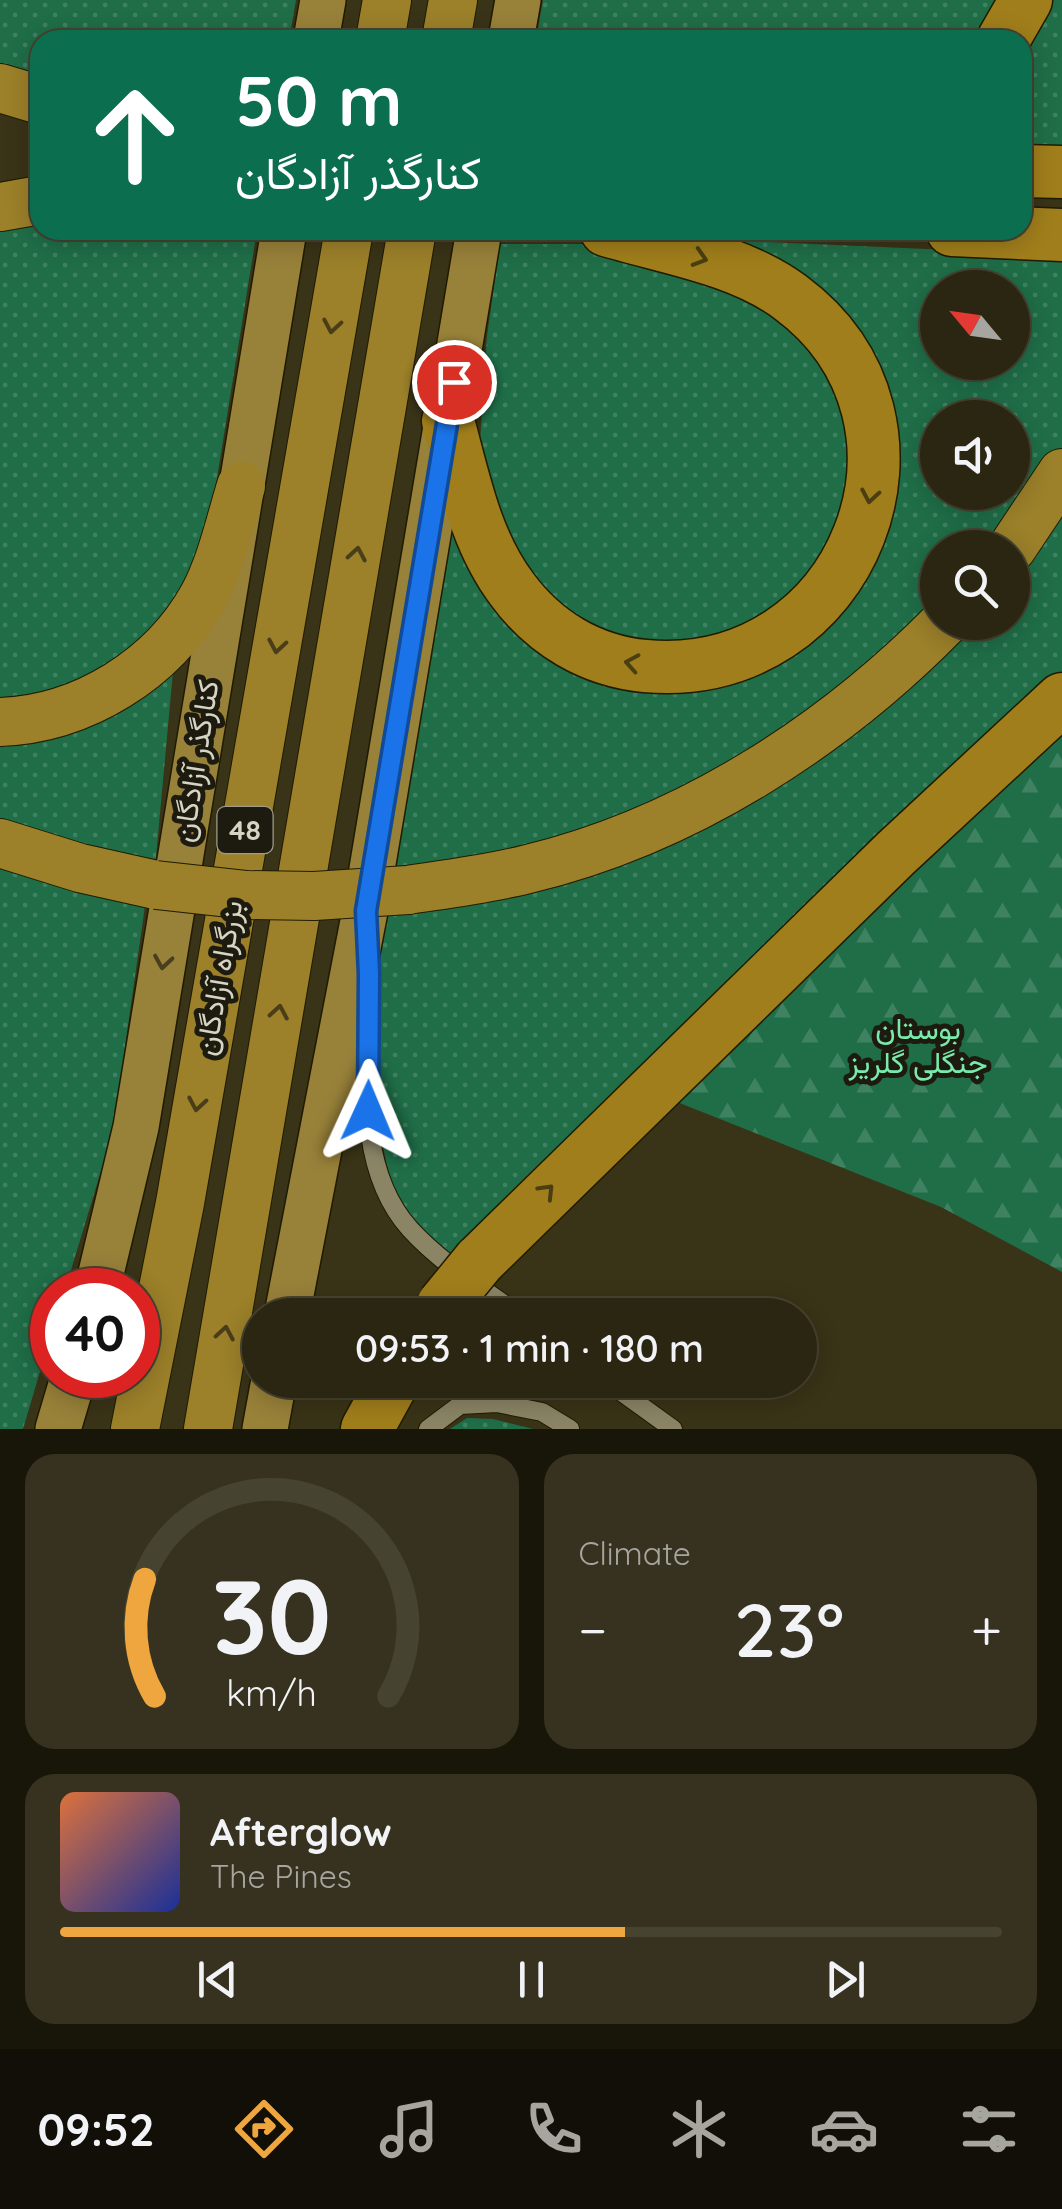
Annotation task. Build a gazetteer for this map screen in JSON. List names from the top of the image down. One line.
{"streets":{"highway":["48","بزرگراه آزادگان"],"main road":["کنارگذر آزادگان"]},"parks":["بوستان جنگلی گلریز"],"north":"top left","page":{"turn":["50 m","کنارگذر آزادگان"],"limit":"40","trip":"09:53 · 1 min · 180 m","tile":"Climate","heat":["−","23°","+"],"song":["Afterglow","The Pines"],"tabs":"09:52","gauge":["30","km/h"]}}
